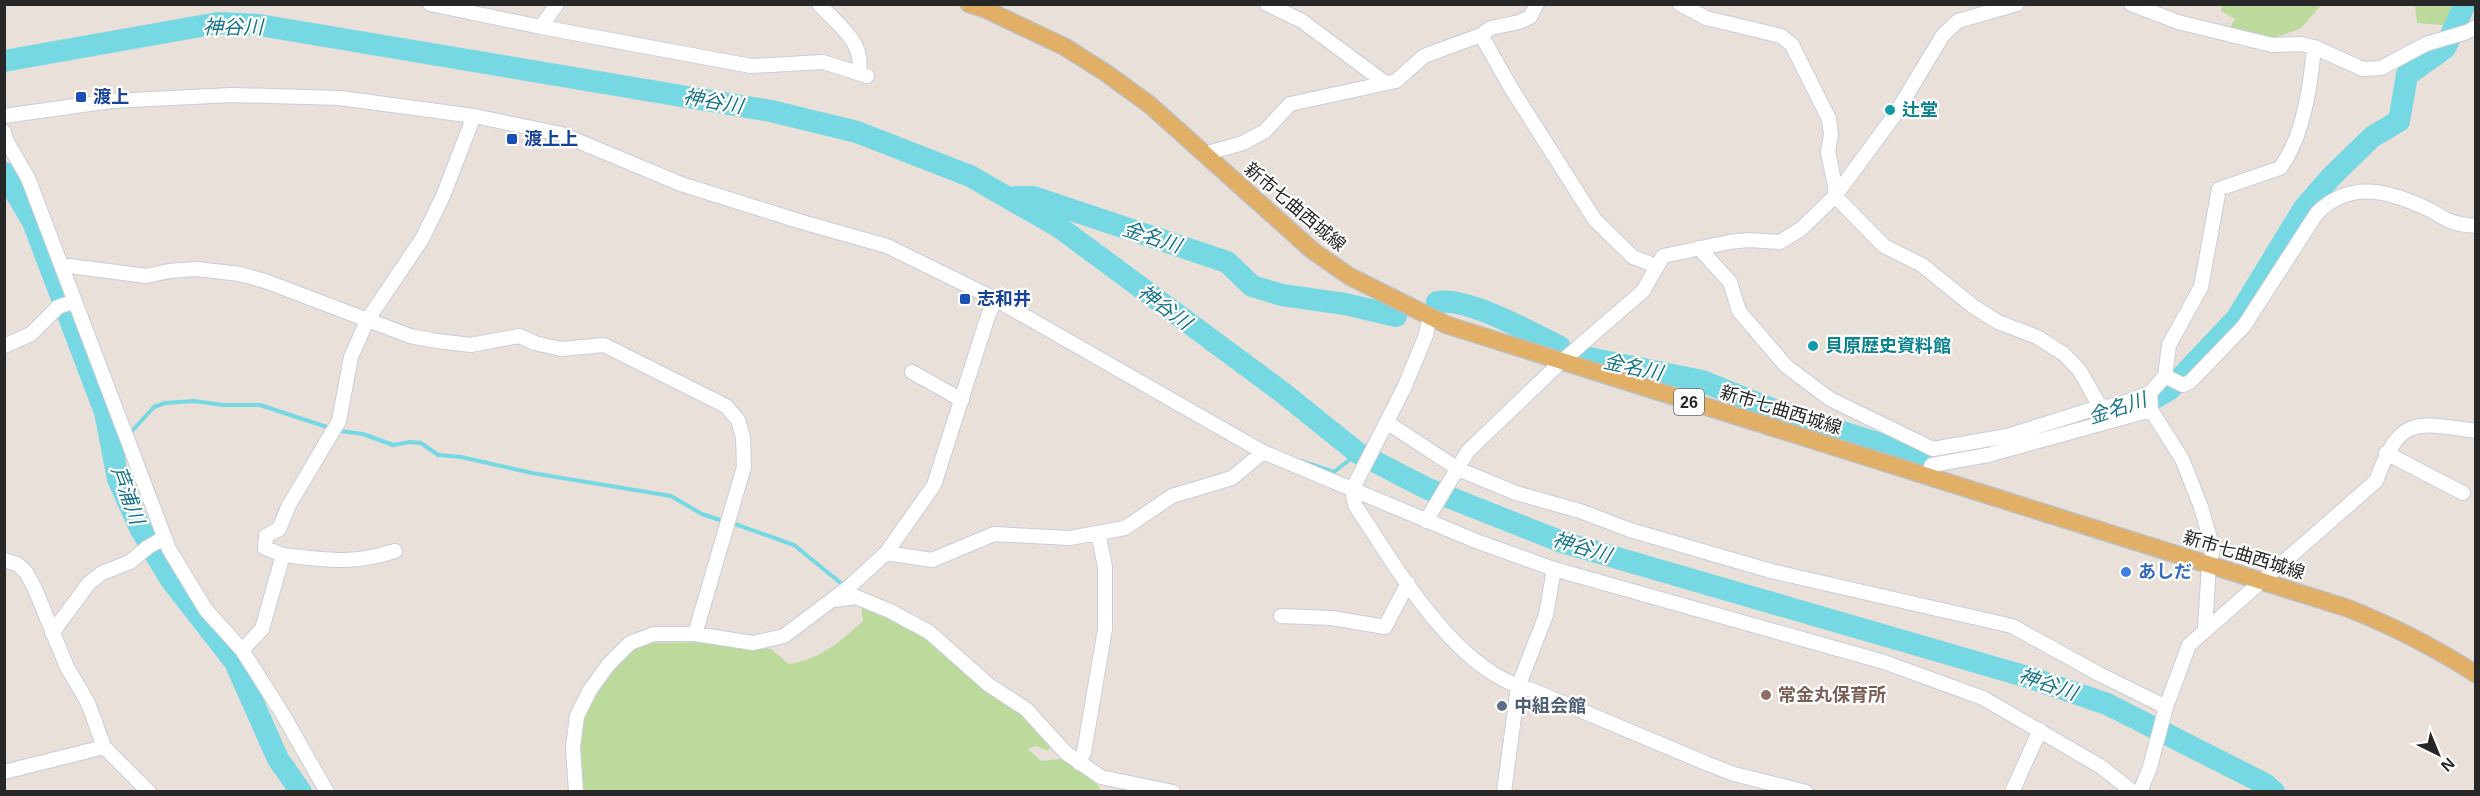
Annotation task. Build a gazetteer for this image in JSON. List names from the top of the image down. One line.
{"streets":{"main road":["新市七曲西城線","26"]},"water":["神谷川","金名川","芦浦川"],"places":{"transit":["渡上","渡上上","志和井"],"other":["辻堂","貝原歴史資料館","あしだ","常金丸保育所","中組会館"]},"north":"bottom right"}
